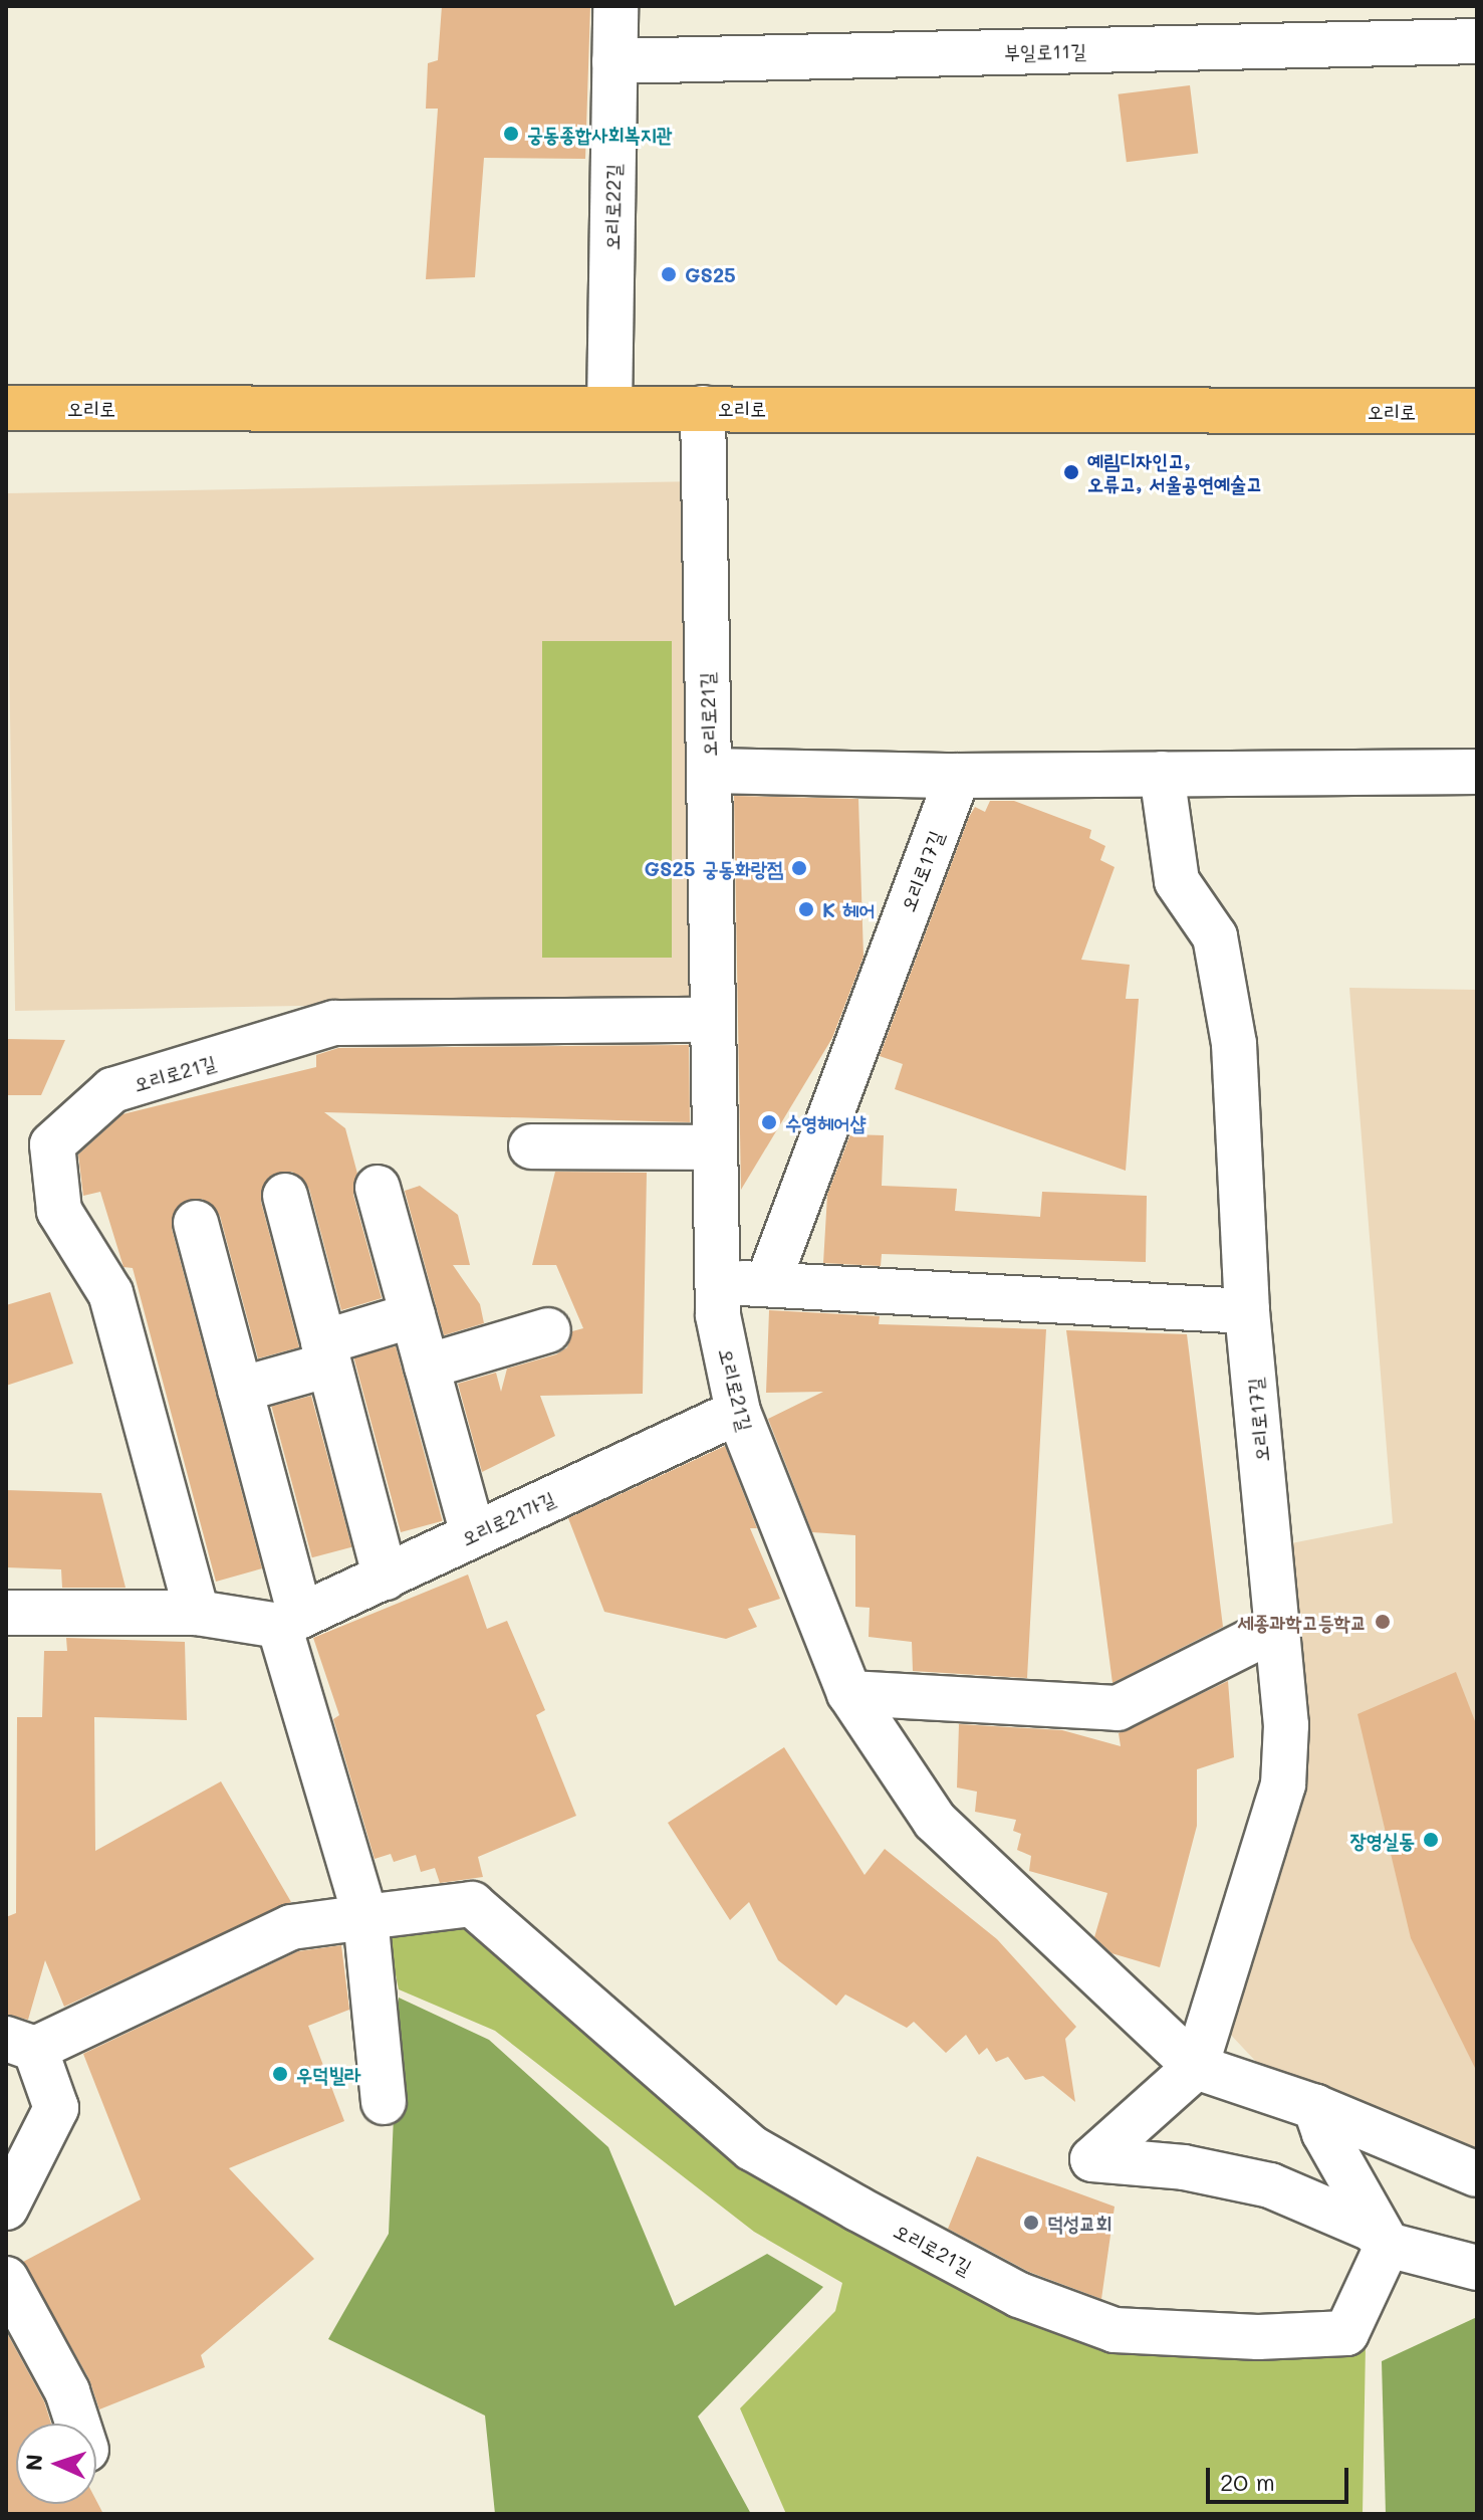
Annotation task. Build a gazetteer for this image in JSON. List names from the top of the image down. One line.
{"streets":{"main road":["오리로"],"street":["부일로11길","오리로22길","오리로21길","오리로17길","오리로21가길"]},"crossings":[["부일로11길","오리로22길"],["오리로22길","오리로"],["오리로","오리로21길"],["오리로21길","오리로17길"],["오리로21길","오리로21가길"]],"places":["궁동종합사회복지관","GS25","예림디자인고, 오류고, 서울공연예술고","GS25 궁동화랑점","K 헤어","수영헤어샵","세종과학고등학교","장영실동","우덕빌라","덕성교회"],"scale_bar":"20 m","north":"left"}
